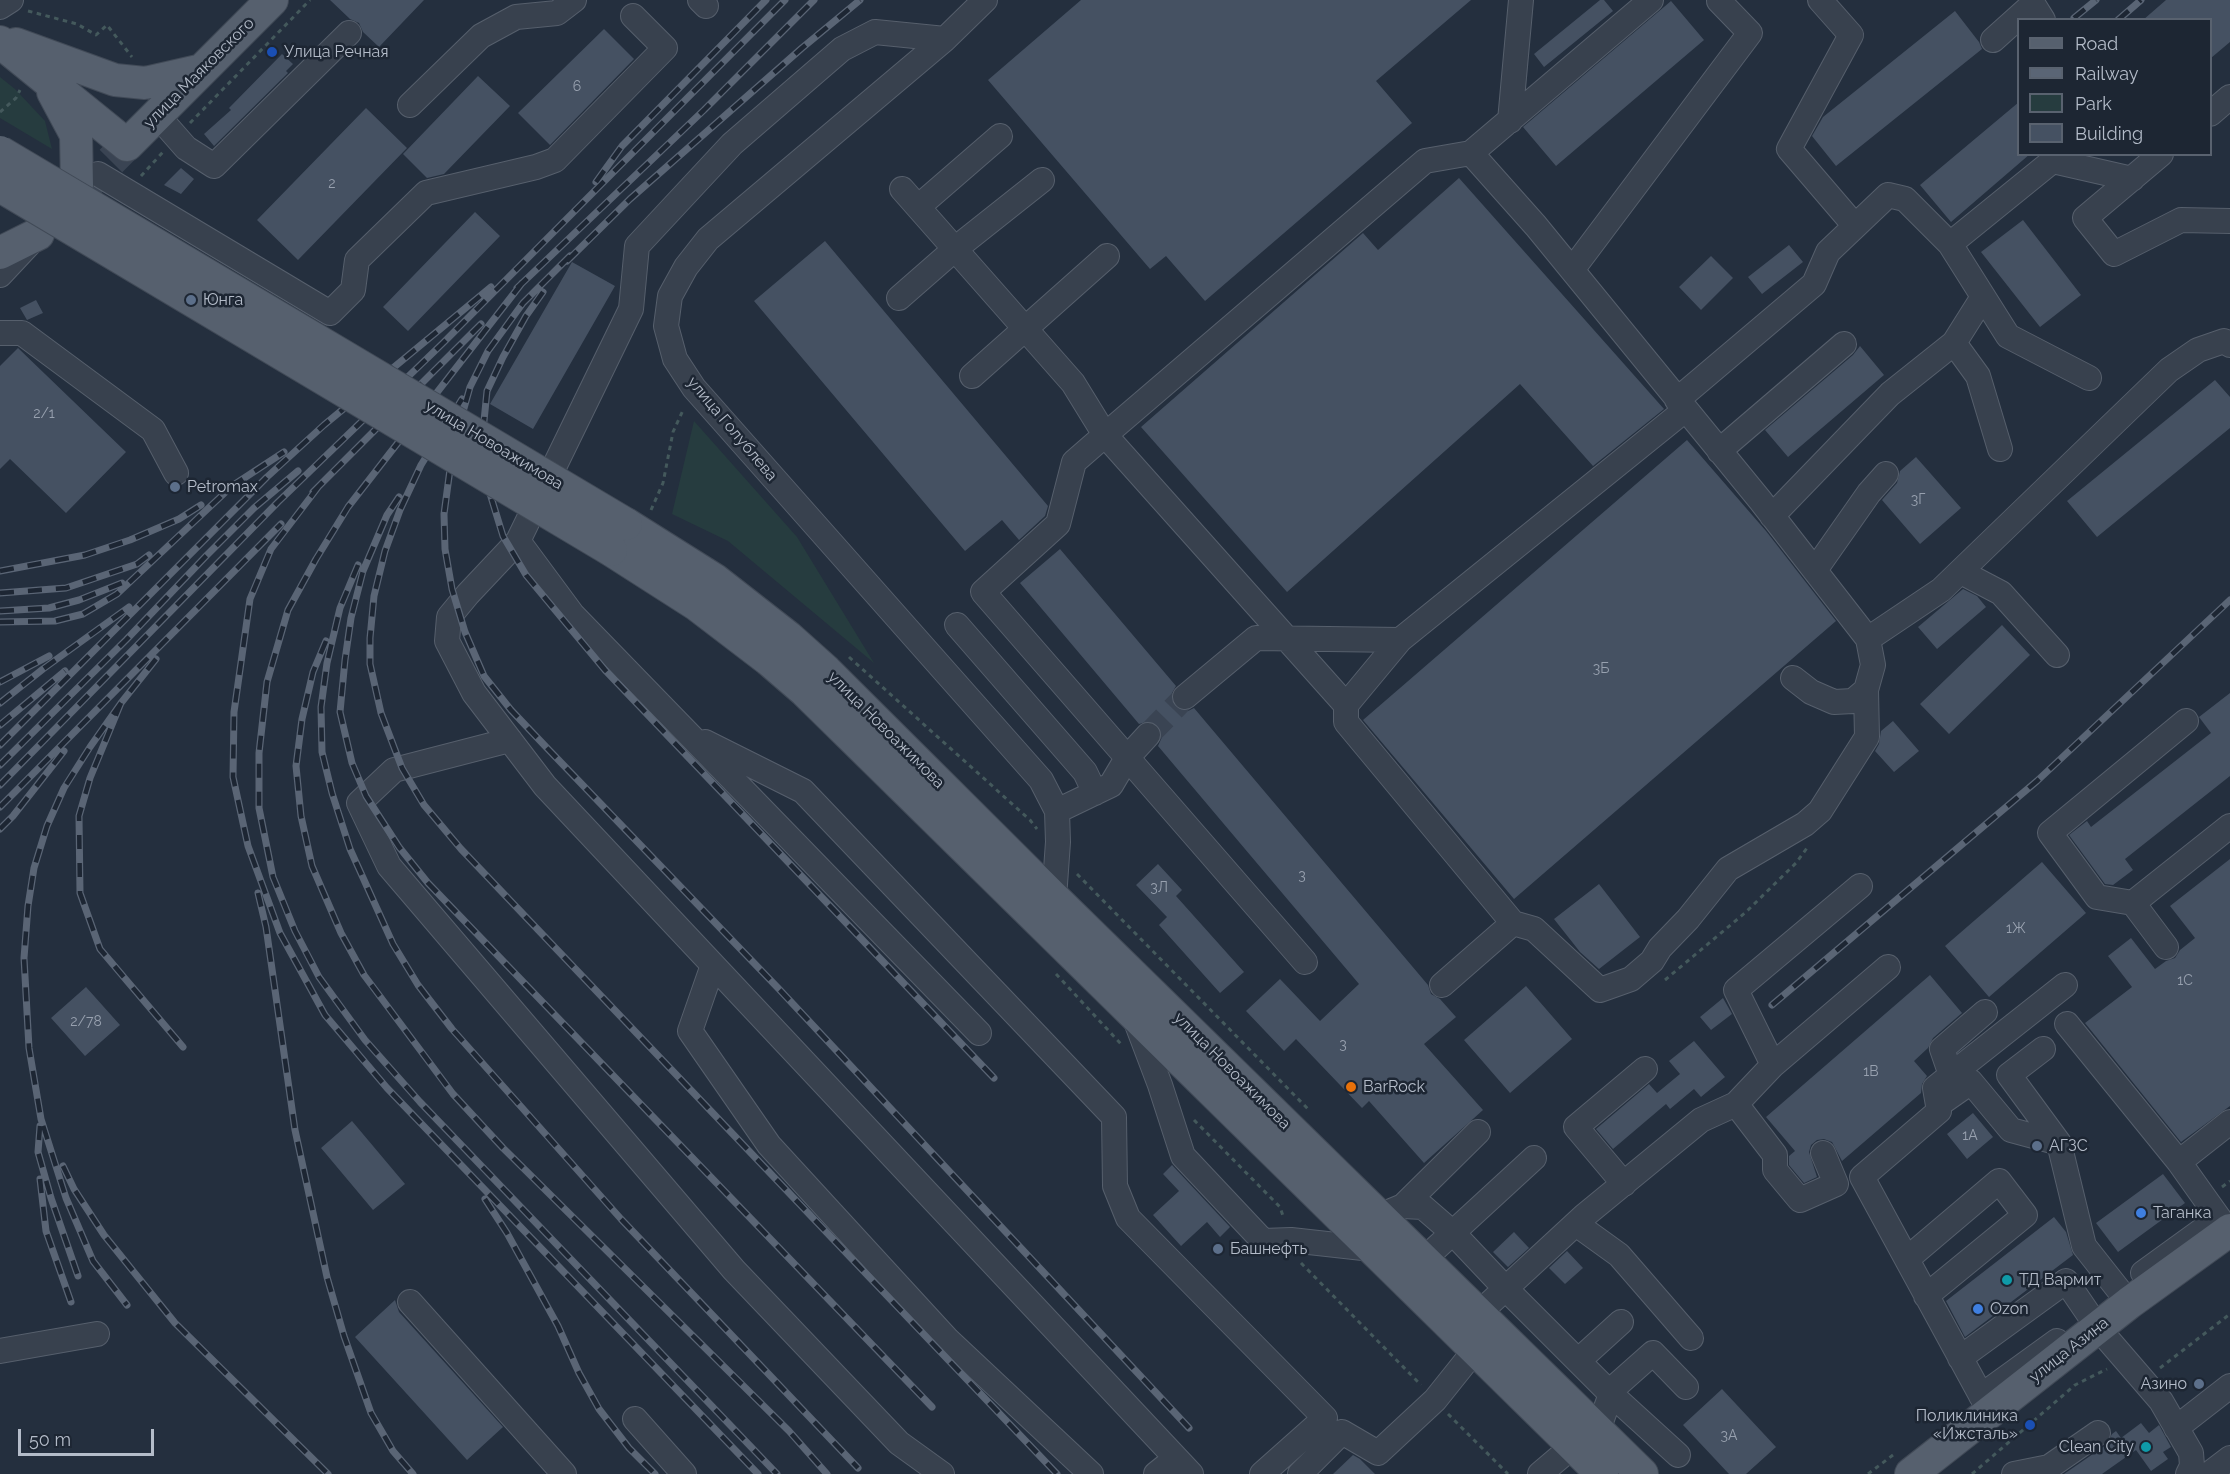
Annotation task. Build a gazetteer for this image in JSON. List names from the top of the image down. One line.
{"streets":{"main road":["улица Маяковского","улица Новоажимова","улица Азина"],"street":["улица Голублева"]},"crossings":[["улица Голублева","улица Новоажимова"]],"places":["Улица Речная","Юнга","Petromax","BarRock","АГЗС","Таганка","Башнефть","ТД Вармит","Ozon","Азино","Поликлиника «Ижсталь»","Clean City"],"house_numbers":["6","2","2/1","3Г","3Б","3","3Л","1Ж","1С","2/78","3","1В","1А","3А"],"legend":["Road","Railway","Park","Building"],"scale_bar":"50 m"}
